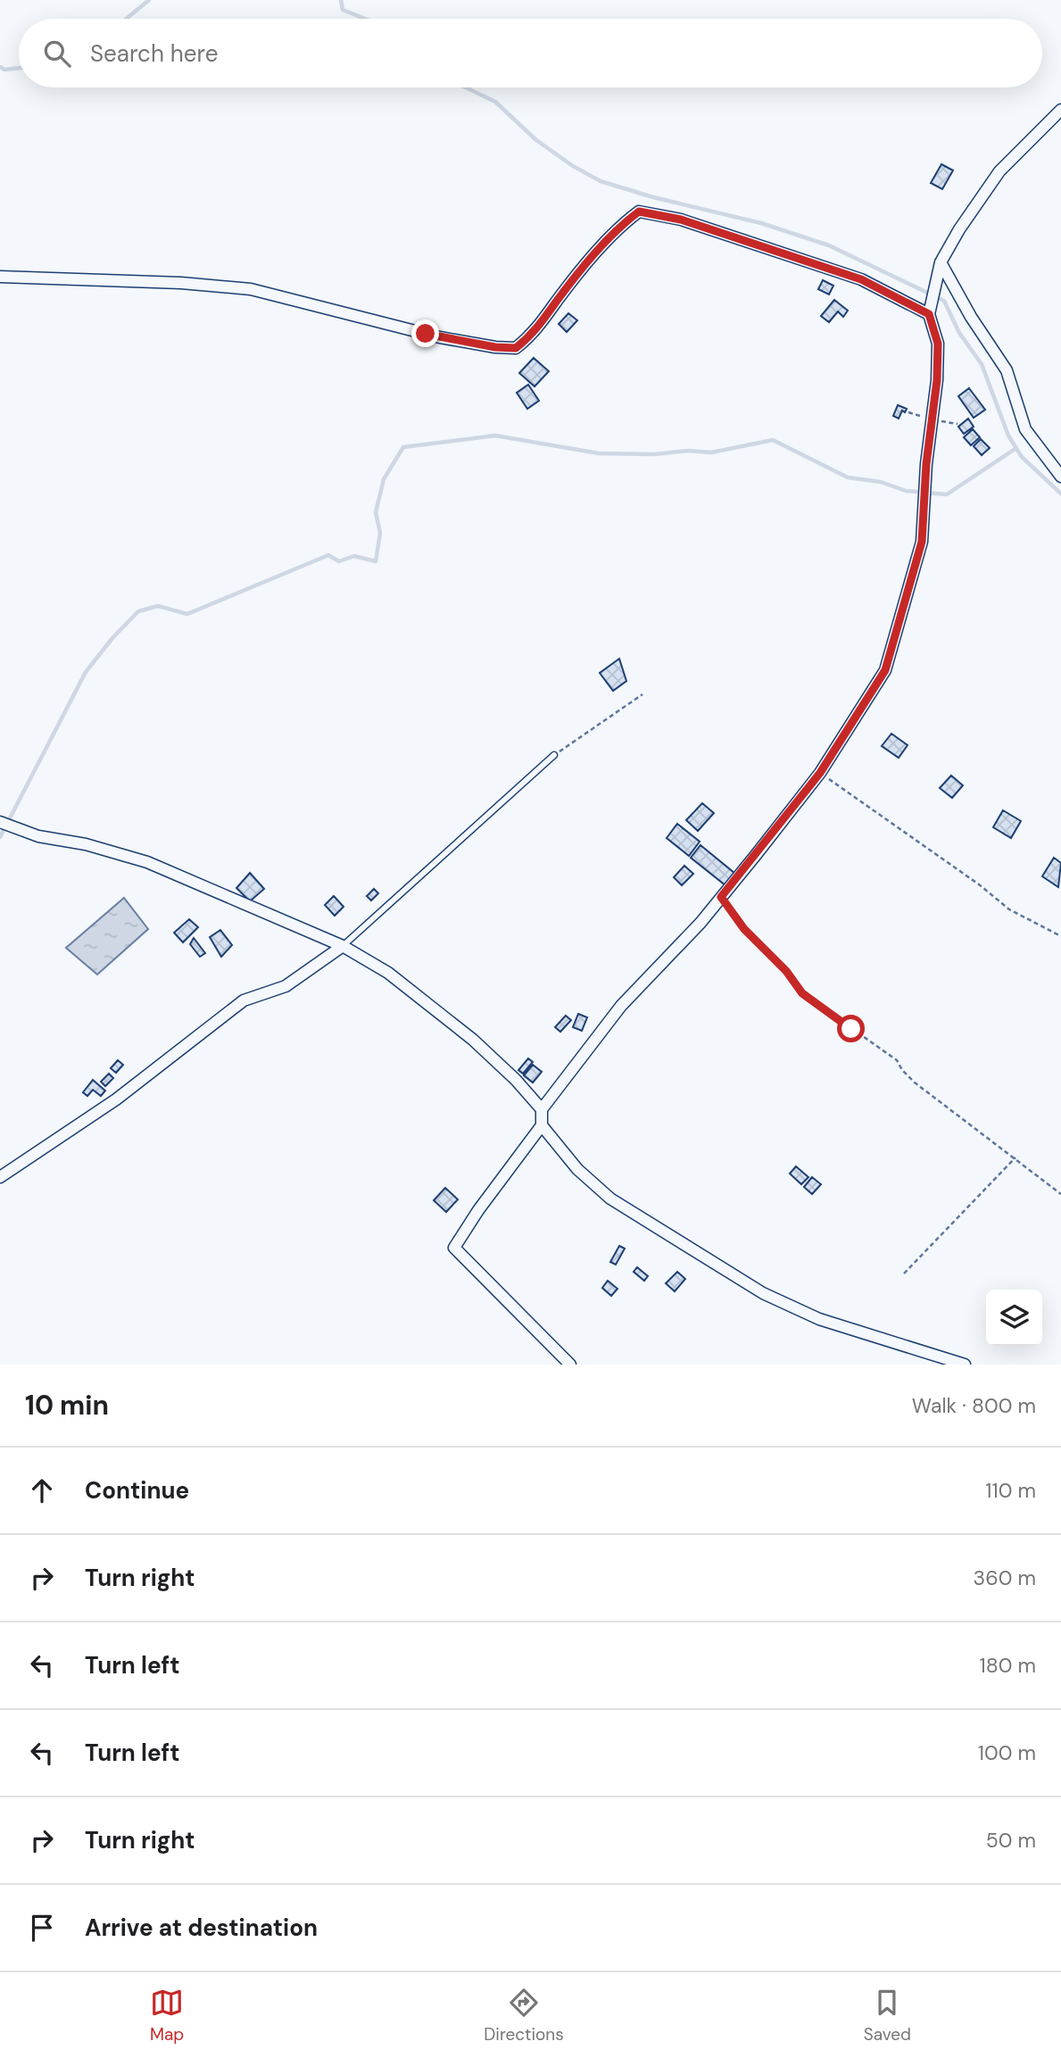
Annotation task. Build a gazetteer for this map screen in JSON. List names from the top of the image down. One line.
{"page":{"search":"Search here","heading":["10 min","Walk · 800 m"],"list":[["Continue","110 m"],["Turn right","360 m"],["Turn left","180 m"],["Turn left","100 m"],["Turn right","50 m"],"Arrive at destination"],"nav":["Map","Directions","Saved"]}}
